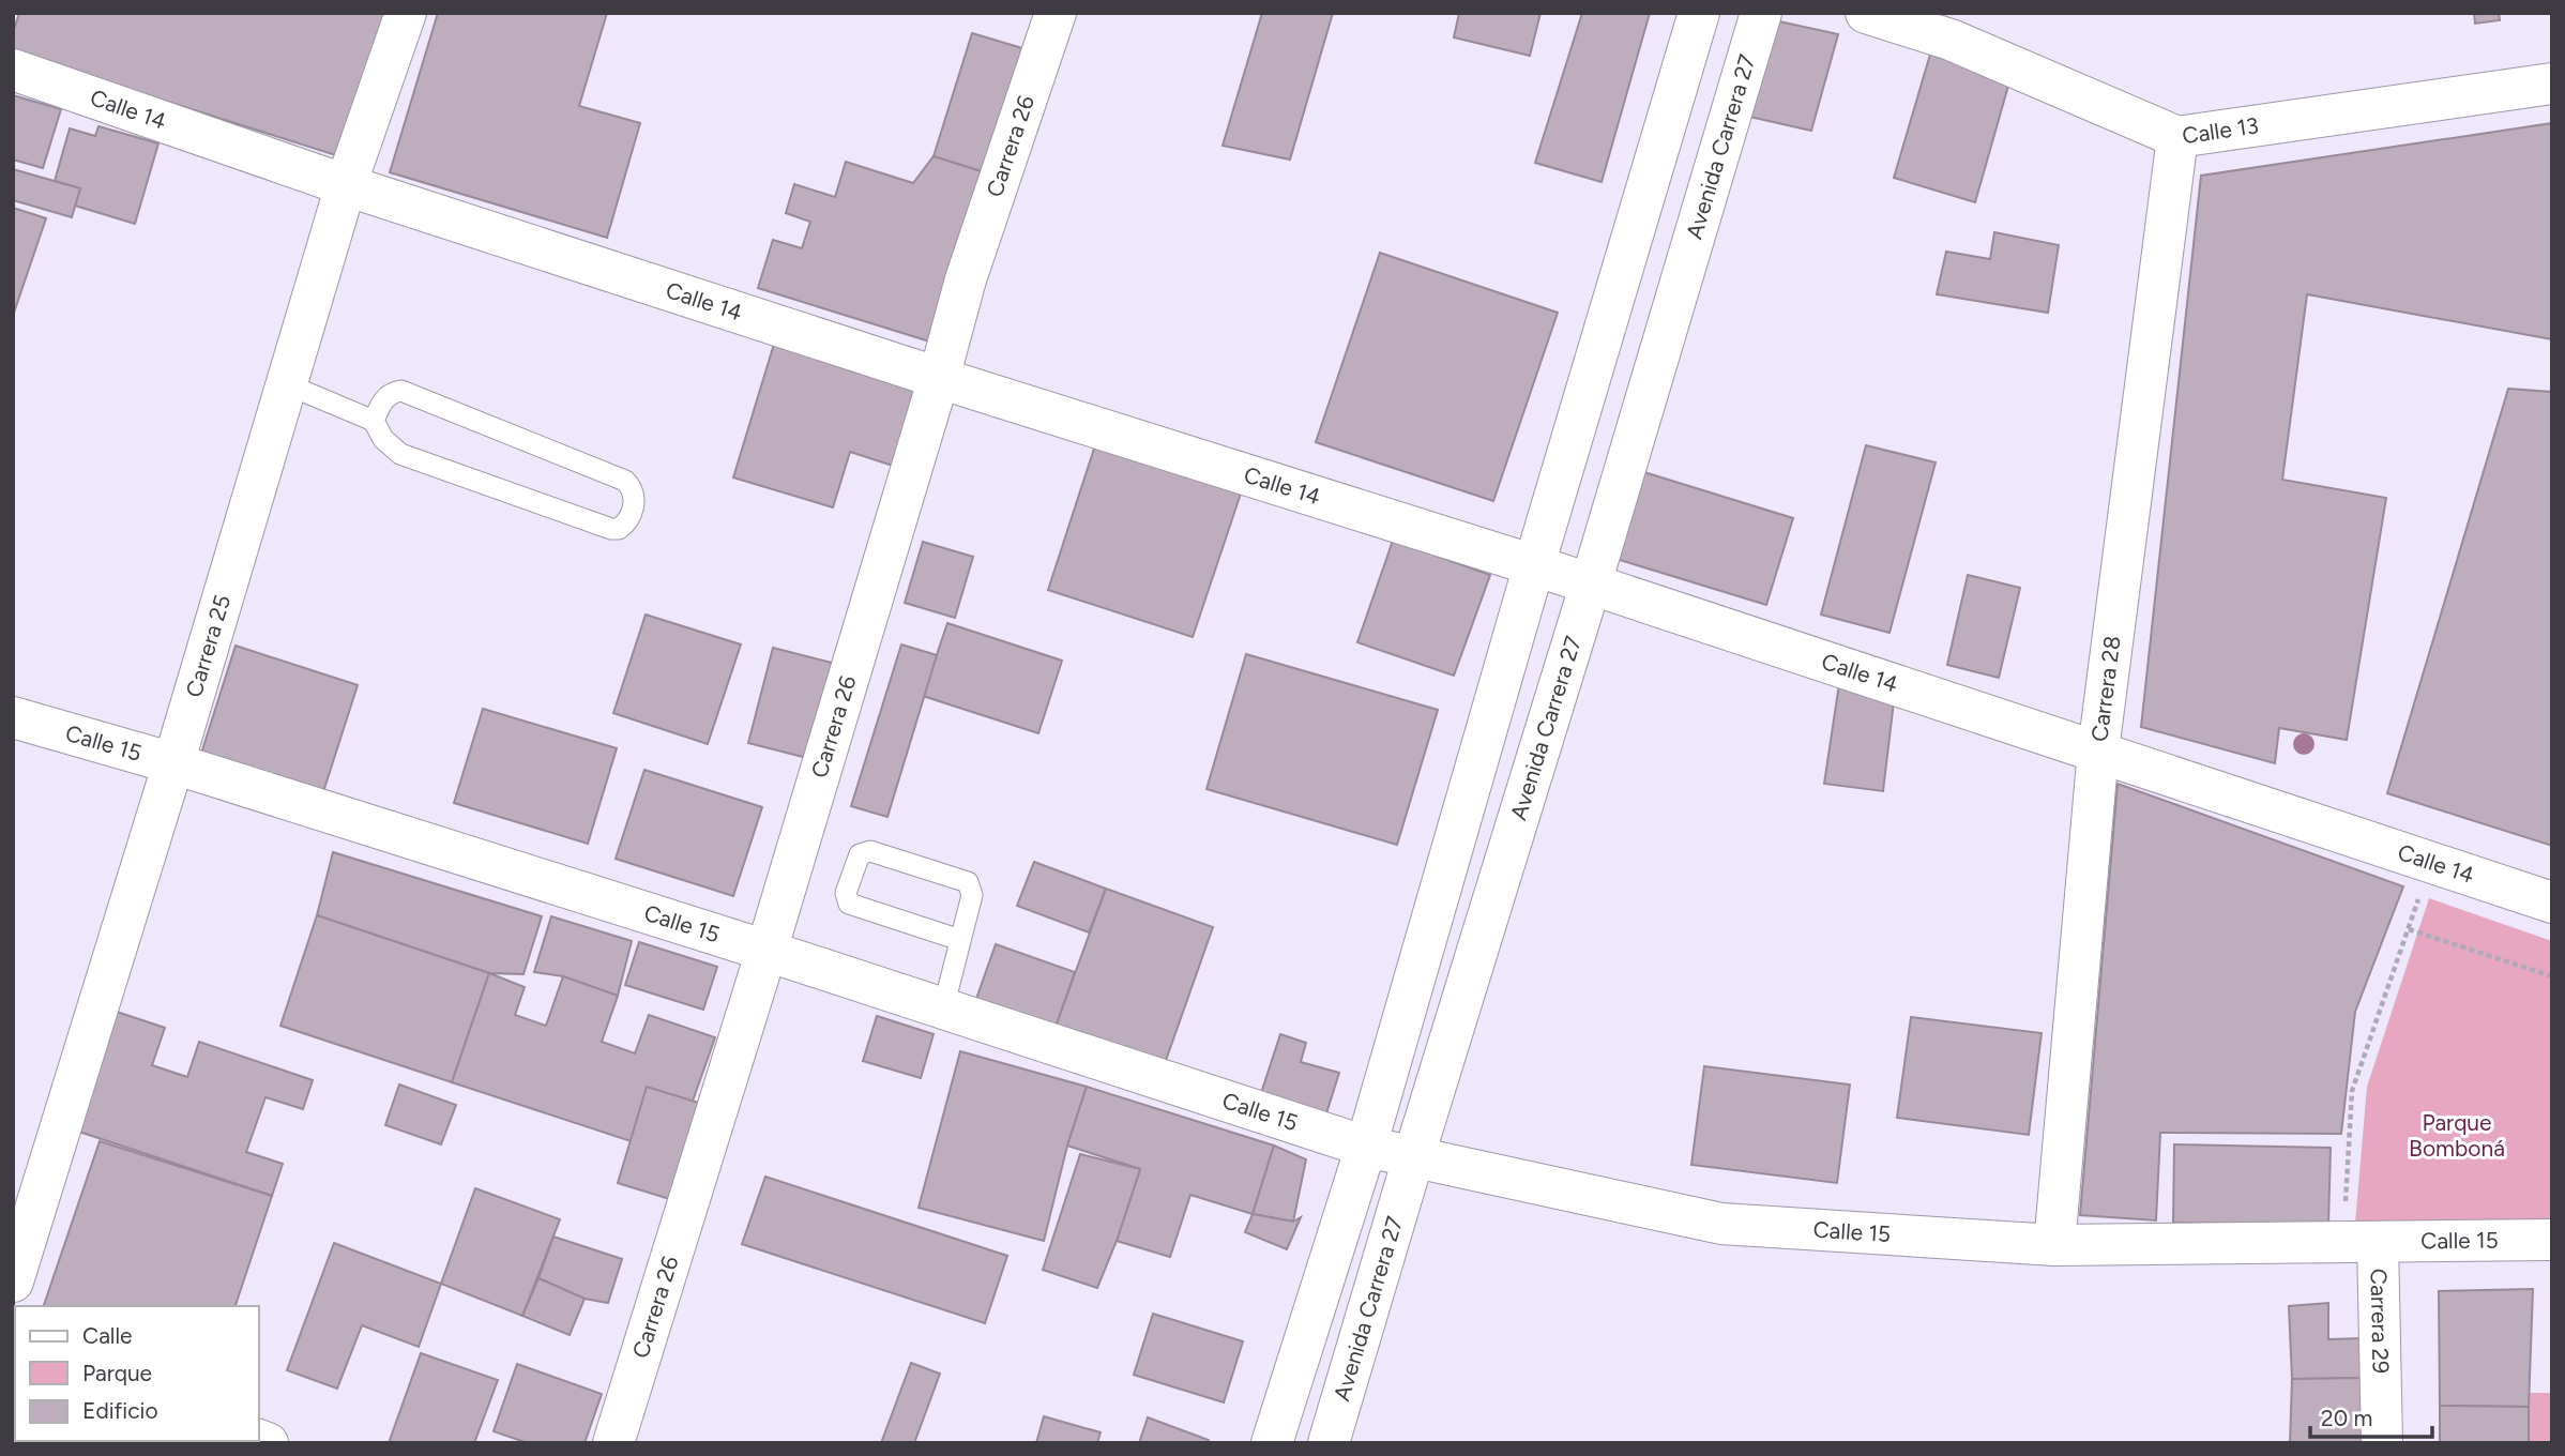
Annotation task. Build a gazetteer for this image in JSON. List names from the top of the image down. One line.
{"streets":{"street":["Calle 14","Calle 13","Carrera 26","Avenida Carrera 27","Carrera 25","Carrera 28","Calle 15","Carrera 29"]},"crossings":[["Calle 14","Carrera 26"],["Calle 14","Avenida Carrera 27"],["Calle 14","Carrera 25"],["Calle 14","Carrera 28"],["Calle 13","Carrera 28"],["Carrera 26","Calle 15"],["Avenida Carrera 27","Calle 15"],["Carrera 25","Calle 15"],["Carrera 28","Calle 15"],["Calle 15","Carrera 29"]],"parks":["Parque Bomboná"],"legend":["Calle","Parque","Edificio"],"scale_bar":"20 m"}
